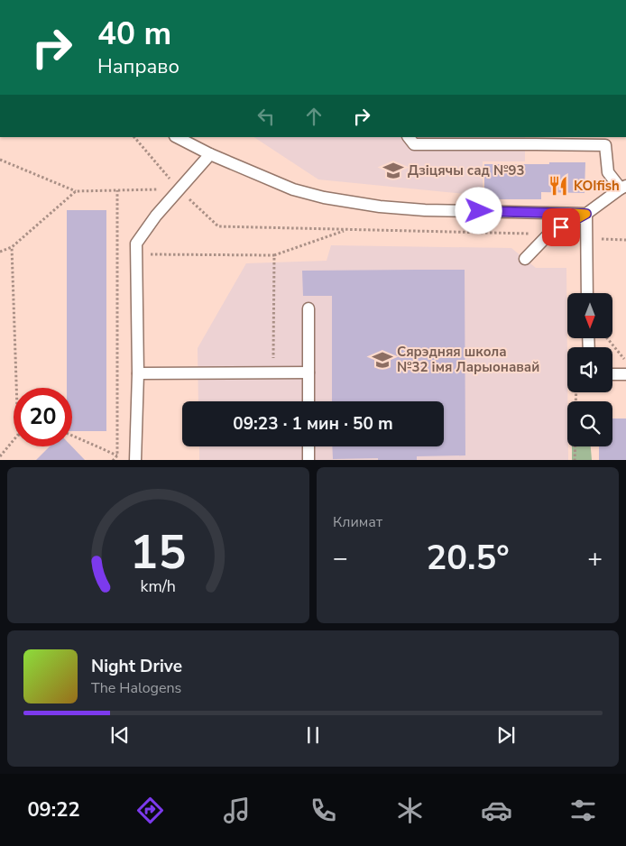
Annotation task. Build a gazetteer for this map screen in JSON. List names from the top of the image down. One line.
{"places":{"school or university":["Дзіцячы сад №93","Сярэдняя школа №32 імя Ларыонавай"],"restaurant":["KOIfish"]},"north":"bottom","page":{"turn":["40 m","Направо"],"limit":"20","trip":"09:23 · 1 мин · 50 m","tile":"Климат","heat":["−","20.5°","+"],"song":["Night Drive","The Halogens"],"tabs":"09:22","gauge":["15","km/h"]}}
